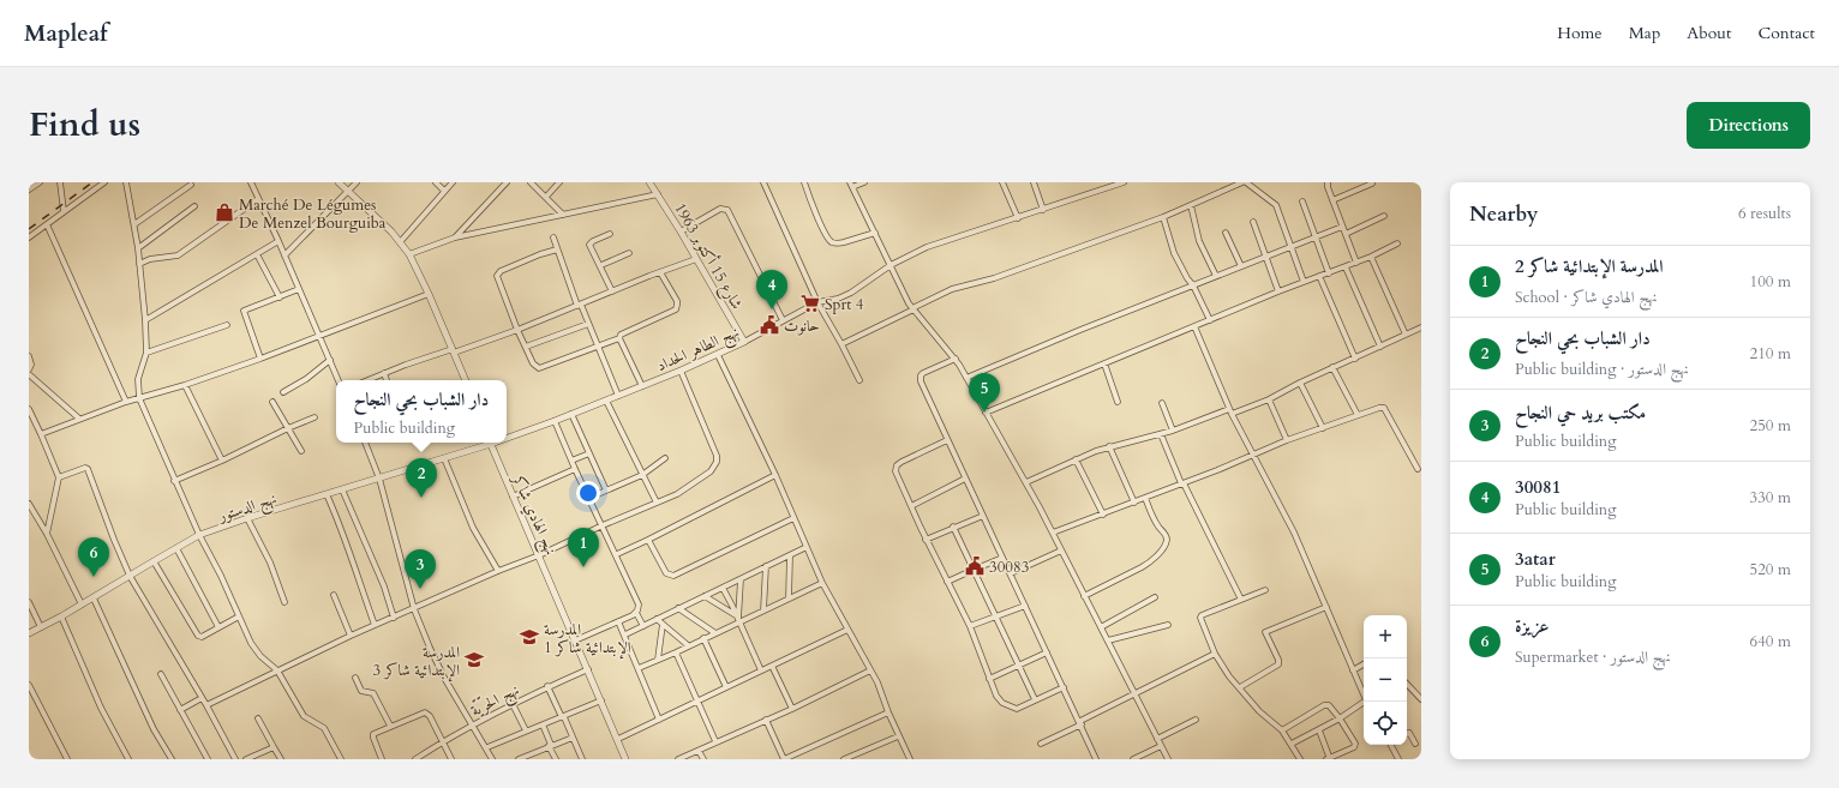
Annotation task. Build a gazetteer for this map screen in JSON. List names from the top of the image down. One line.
{"streets":{"street":["شارع 15 أكتوبر 1963","نهج الطاهر الحداد","نهج الدستور","نهج الهادي شاكر","نهج الحرّيّة"]},"crossings":[["شارع 15 أكتوبر 1963","نهج الطاهر الحداد"],["نهج الهادي شاكر","نهج الحرّيّة"]],"places":{"shop":["Marché De Légumes De Menzel Bourguiba"],"supermarket":["Sprt 4"],"public building":["حانوت","30083"],"school or university":["المدرسة الإبتدائية شاكر 1","المدرسة الإبتدائية شاكر 3"]},"page":{"header":"Mapleaf","nav":["Home","Map","About","Contact"],"title":"Find us","buttons":"Directions","heading":["Nearby","6 results"],"list":[{"mark":"1","name":"المدرسة الإبتدائية شاكر 2","note":"School · نهج الهادي شاكر","value":"100 m"},{"mark":"2","name":"دار الشباب بحي النجاح","note":"Public building · نهج الدستور","value":"210 m"},{"mark":"3","name":"مكتب بريد حي النجاح","note":"Public building","value":"250 m"},{"mark":"4","name":"30081","note":"Public building","value":"330 m"},{"mark":"5","name":"3atar","note":"Public building","value":"520 m"},{"mark":"6","name":"عزيزة","note":"Supermarket · نهج الدستور","value":"640 m"}],"pins":["4","5","2","1","6","3"],"popup":["دار الشباب بحي النجاح","Public building"],"map_buttons":["+","−"]}}
